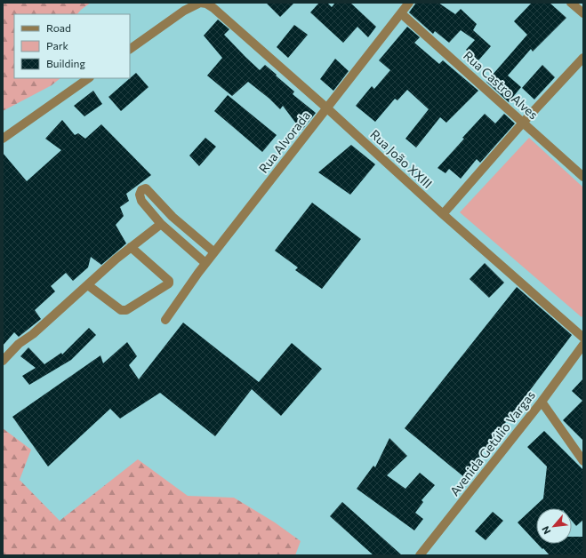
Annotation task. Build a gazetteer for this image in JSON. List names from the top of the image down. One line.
{"streets":{"street":["Rua Castro Alves","Rua Alvorada","Rua João XXIII","Avenida Getúlio Vargas"]},"crossings":[["Rua Castro Alves","Rua Alvorada"],["Rua Alvorada","Rua João XXIII"]],"legend":["Road","Park","Building"],"north":"bottom left"}
